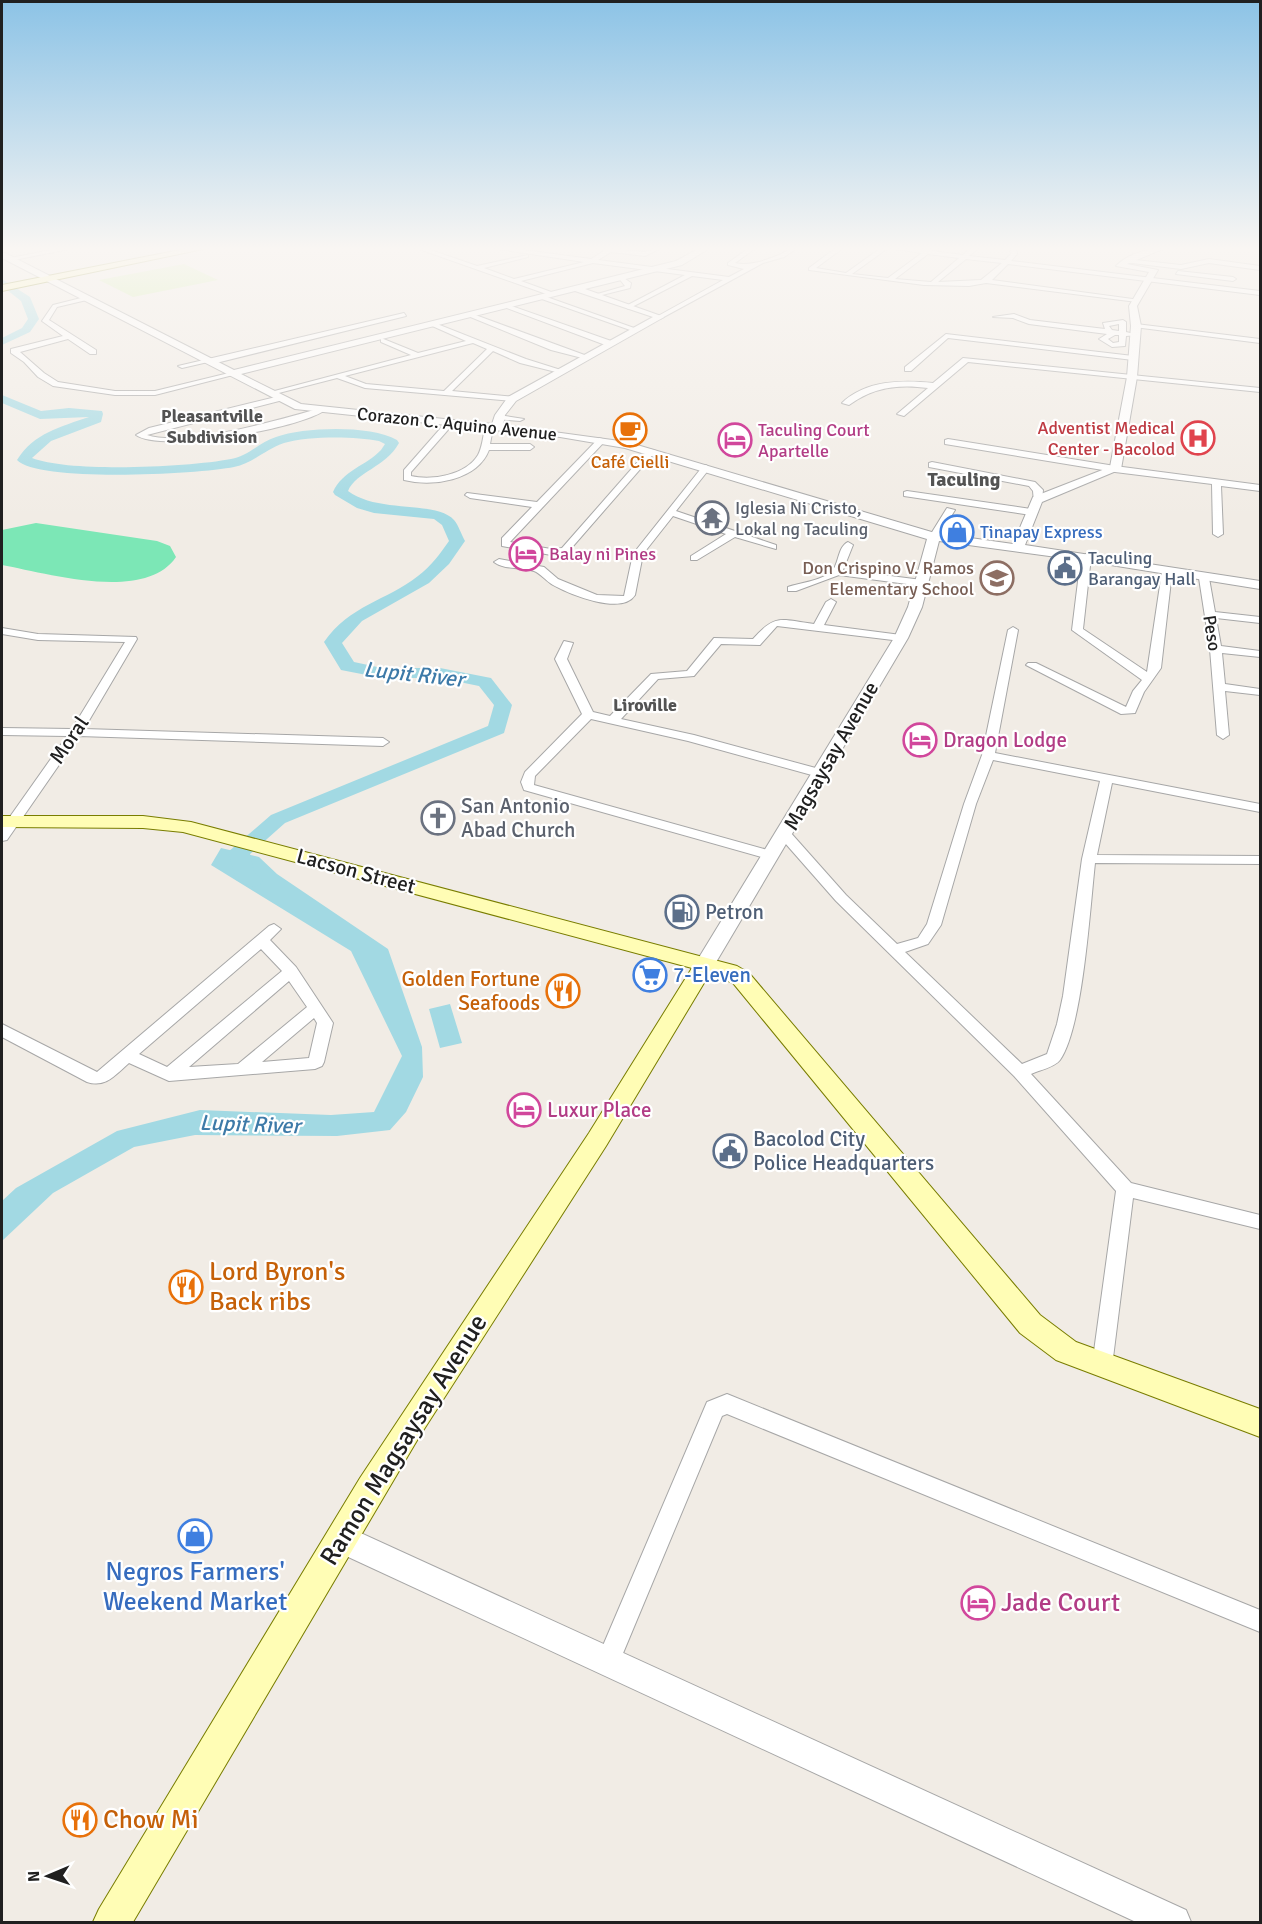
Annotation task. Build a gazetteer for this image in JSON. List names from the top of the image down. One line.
{"streets":{"main road":["Lacson Street","Ramon Magsaysay Avenue"],"street":["Corazon C. Aquino Avenue","Peso","Moral","Magsaysay Avenue"]},"crossings":[["Corazon C. Aquino Avenue","Peso"],["Corazon C. Aquino Avenue","Magsaysay Avenue"],["Moral","Lacson Street"],["Magsaysay Avenue","Lacson Street"],["Magsaysay Avenue","Ramon Magsaysay Avenue"],["Lacson Street","Ramon Magsaysay Avenue"]],"districts":["Pleasantville Subdivision","Taculing","Liroville"],"water":["Lupit River"],"places":{"cafe":["Café Cielli"],"hospital":["Adventist Medical Center - Bacolod"],"hotel":["Taculing Court Apartelle","Balay ni Pines","Dragon Lodge","Luxur Place","Jade Court"],"temple":["Iglesia Ni Cristo, Lokal ng Taculing"],"shop":["Tinapay Express","Negros Farmers' Weekend Market"],"public building":["Taculing Barangay Hall","Bacolod City Police Headquarters"],"school or university":["Don Crispino V. Ramos Elementary School"],"church":["San Antonio Abad Church"],"fuel station":["Petron"],"supermarket":["7-Eleven"],"restaurant":["Golden Fortune Seafoods","Lord Byron's Back ribs","Chow Mi"]},"north":"left"}
